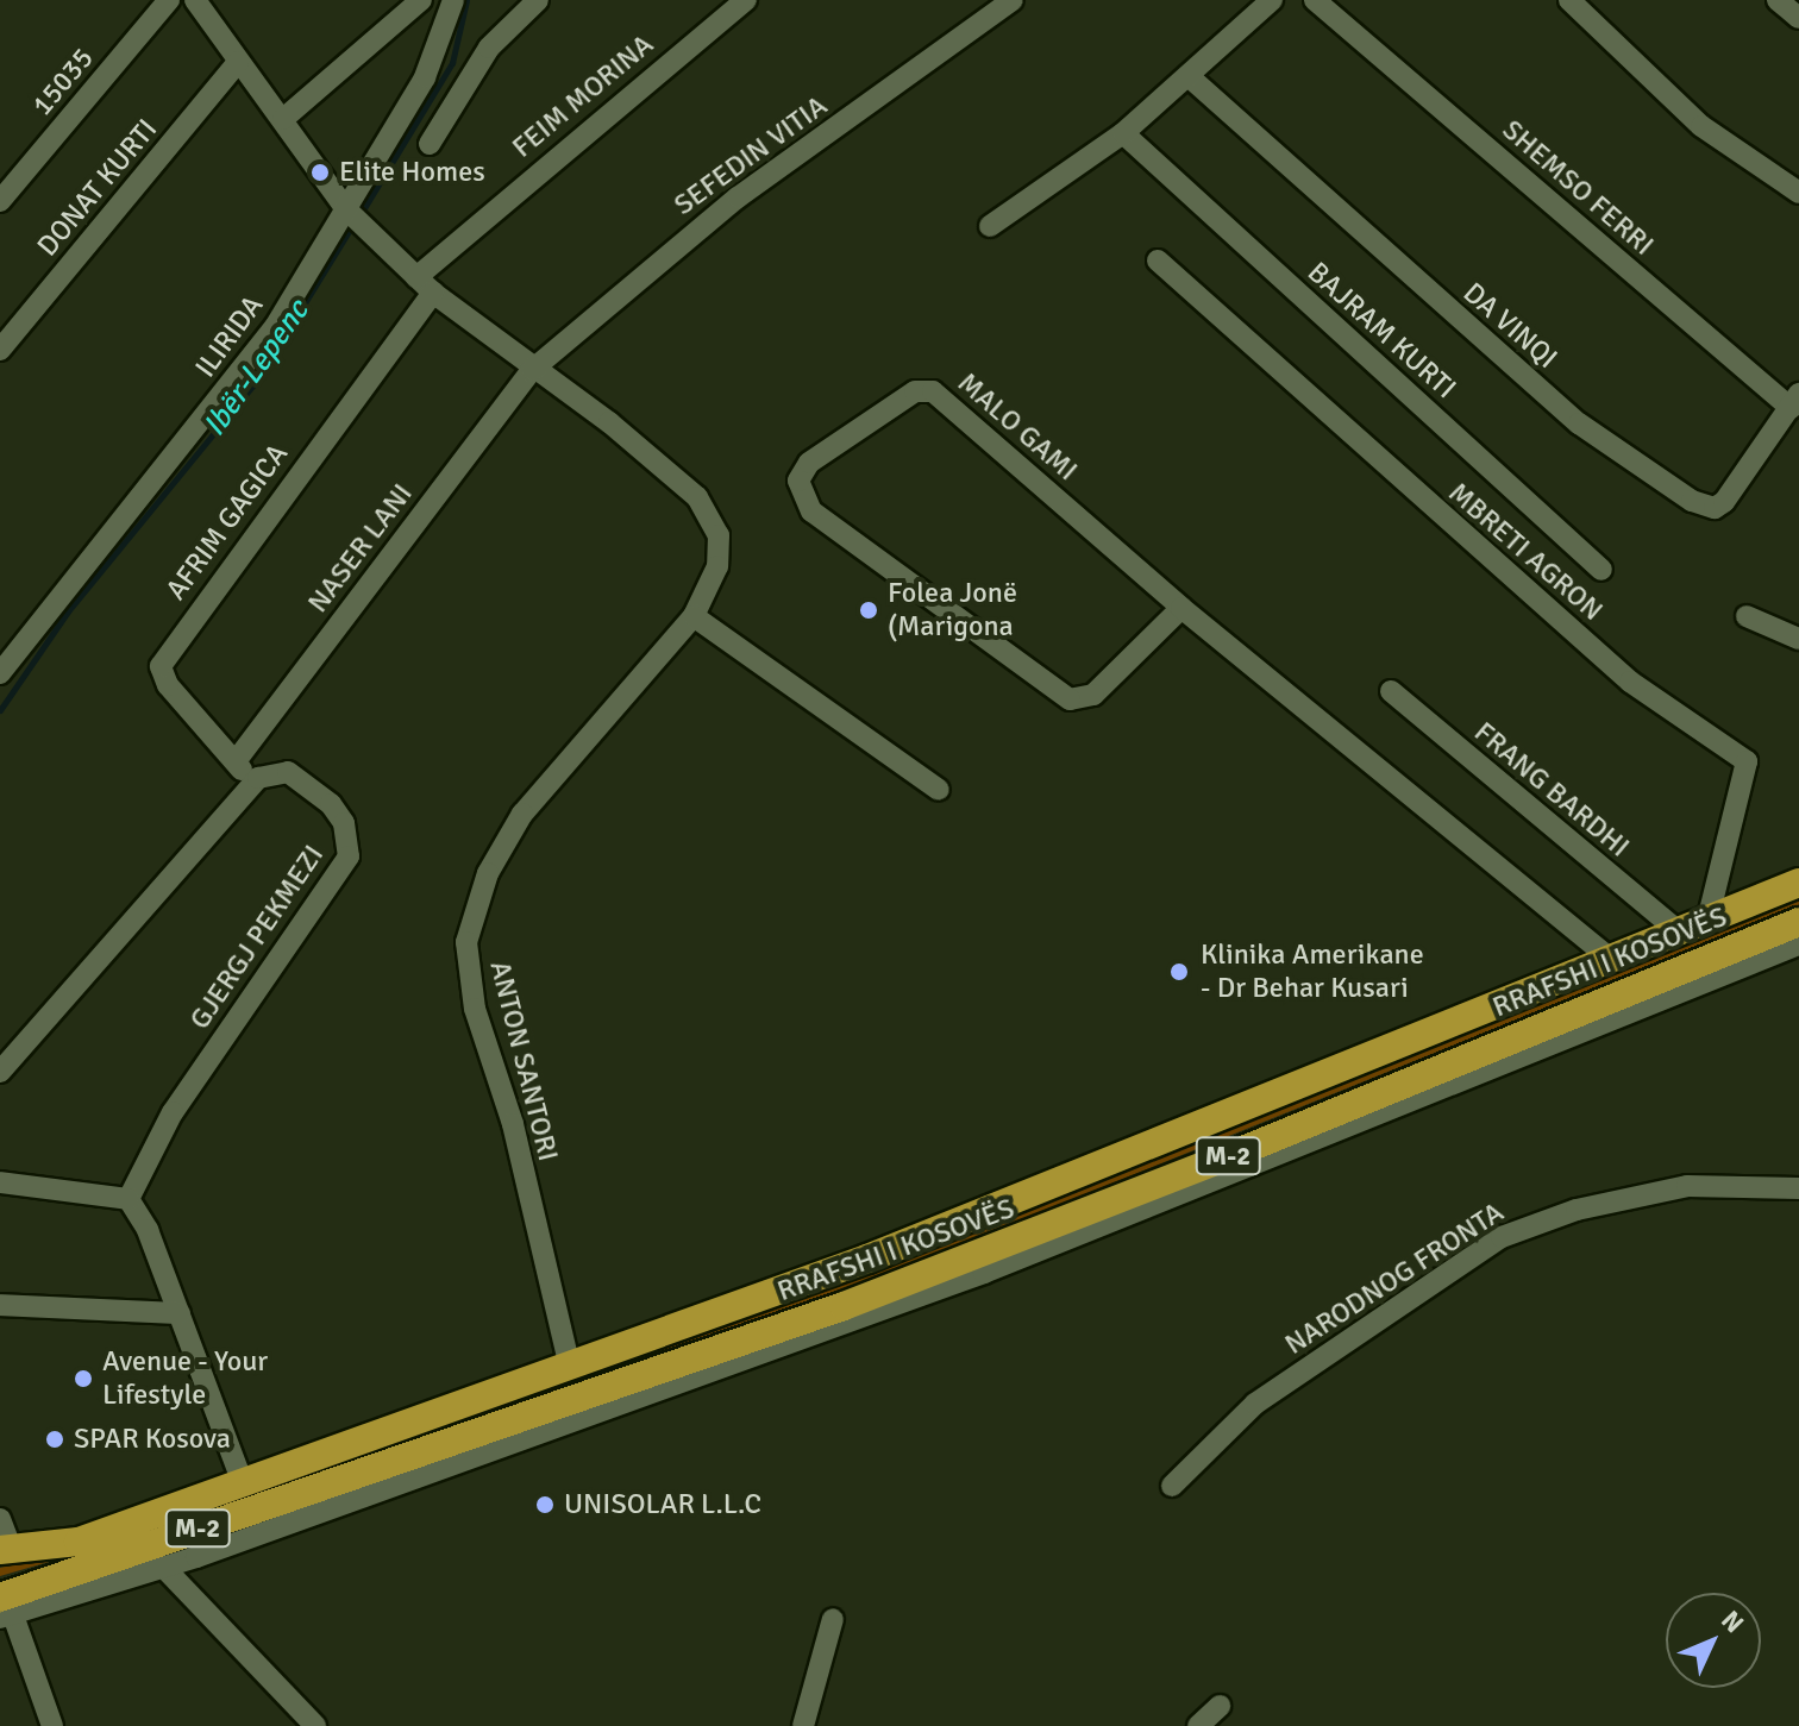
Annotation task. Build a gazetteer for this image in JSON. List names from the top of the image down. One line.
{"streets":{"highway":["RRAFSHI I KOSOVËS","M-2"],"street":["15035","FEIM MORINA","SEFEDIN VITIA","DONAT KURTI","SHEMSO FERRI","DA VINQI","BAJRAM KURTI","ILIRIDA","MALO GAMI","AFRIM GAGICA","NASER LANI","MBRETI AGRON","FRANG BARDHI","GJERGJ PEKMEZI","ANTON SANTORI","NARODNOG FRONTA"]},"crossings":[["FEIM MORINA","ANTON SANTORI"],["SEFEDIN VITIA","NASER LANI"],["SEFEDIN VITIA","ANTON SANTORI"],["DONAT KURTI","ANTON SANTORI"],["SHEMSO FERRI","DA VINQI"],["ILIRIDA","ANTON SANTORI"],["MALO GAMI","RRAFSHI I KOSOVËS"],["AFRIM GAGICA","NASER LANI"],["AFRIM GAGICA","GJERGJ PEKMEZI"],["AFRIM GAGICA","ANTON SANTORI"],["NASER LANI","ANTON SANTORI"],["MBRETI AGRON","RRAFSHI I KOSOVËS"],["FRANG BARDHI","RRAFSHI I KOSOVËS"],["RRAFSHI I KOSOVËS","ANTON SANTORI"]],"water":["Ibër-Lepenc"],"places":["Elite Homes","Folea Jonë (Marigona","Klinika Amerikane - Dr Behar Kusari","Avenue - Your Lifestyle","SPAR Kosova","UNISOLAR L.L.C"],"north":"top right"}
